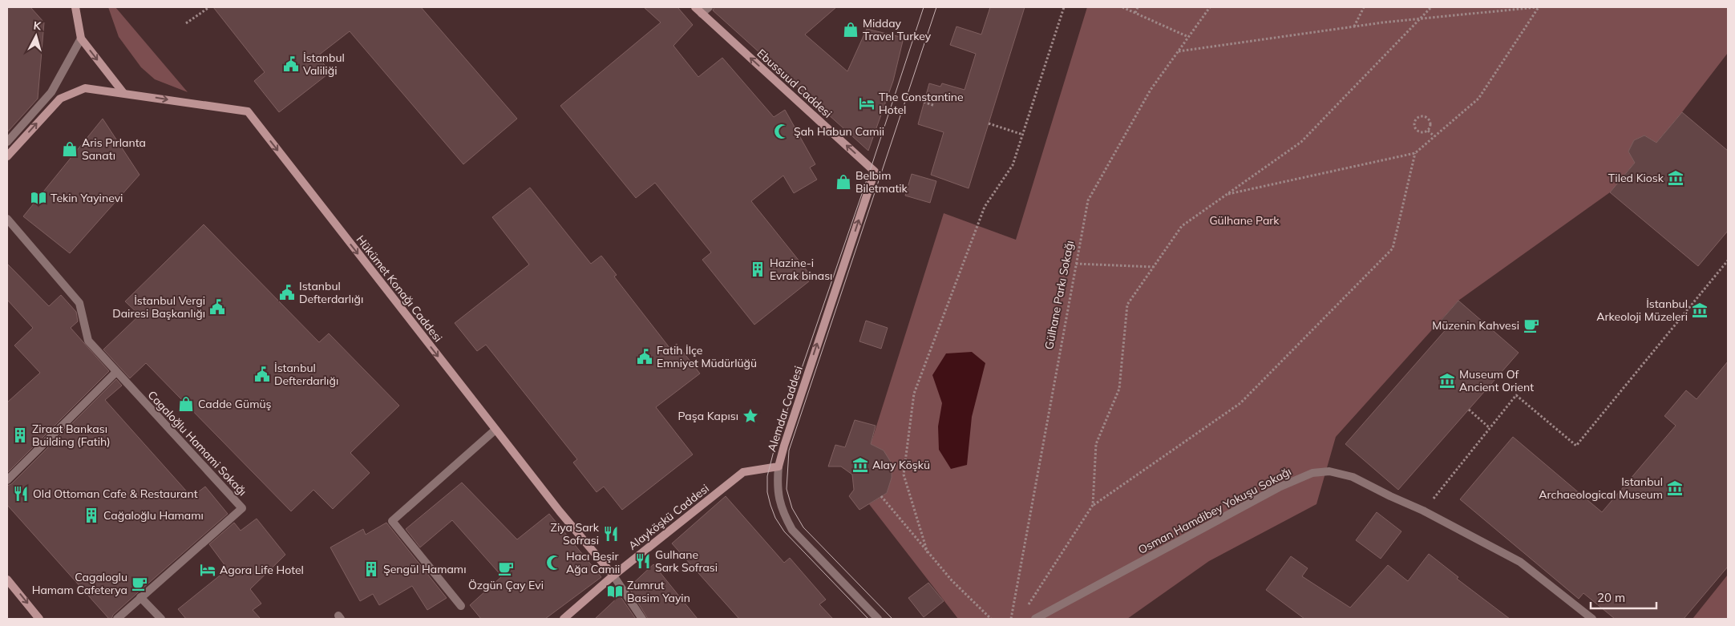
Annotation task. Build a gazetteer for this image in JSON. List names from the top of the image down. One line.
{"streets":{"street":["Ebussuud Caddesi","Hükümet Konağı Caddesi","Alemdar Caddesi","Cagaloğlu Hamami Sokağı","Osman Hamdibey Yokuşu Sokağı","Alayköşkü Caddesi"],"path":["Gülhane Parkı Sokağı"]},"crossings":[["Ebussuud Caddesi","Alemdar Caddesi"],["Hükümet Konağı Caddesi","Alayköşkü Caddesi"],["Alemdar Caddesi","Alayköşkü Caddesi"]],"one_way":["Ebussuud Caddesi","Hükümet Konağı Caddesi","Alemdar Caddesi"],"parks":["Gülhane Park"],"places":{"shop":["Midday Travel Turkey","Aris Pırlanta Sanatı","Belbim Biletmatik","Cadde Gümüş"],"public building":["İstanbul Valiliği","Istanbul Defterdarlığı","İstanbul Vergi Dairesi Başkanlığı","Fatih İlçe Emniyet Müdürlüğü","İstanbul Defterdarlığı"],"hotel":["The Constantine Hotel","Agora Life Hotel"],"mosque":["Şah Habun Camii","Hacı Beşir Ağa Camii"],"museum":["Tiled Kiosk","İstanbul Arkeoloji Müzeleri","Museum Of Ancient Orient","Alay Köşkü","Istanbul Archaeological Museum"],"library":["Tekin Yayinevi","Zumrut Basim Yayin"],"building":["Hazine-i Evrak binası","Ziraat Bankası Building (Fatih)","Cağaloğlu Hamamı","Şengül Hamamı"],"cafe":["Müzenin Kahvesi","Özgün Çay Evi","Cagaloglu Hamam Cafeterya"],"place":["Paşa Kapısı"],"restaurant":["Old Ottoman Cafe & Restaurant","Ziya Sark Sofrasi","Gulhane Sark Sofrasi"]},"scale_bar":"20 m","north":"top"}
